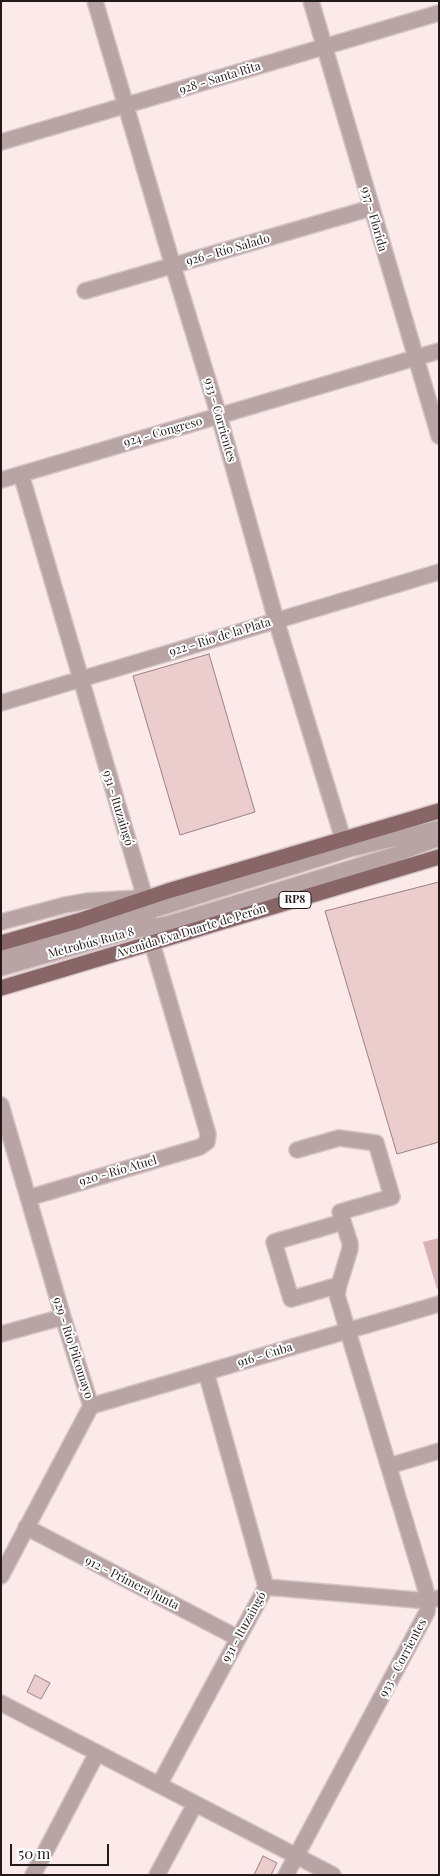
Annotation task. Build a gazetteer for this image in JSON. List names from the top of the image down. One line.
{"streets":{"main road":["RP8","Avenida Eva Duarte de Perón"],"street":["928 - Santa Rita","937 - Florida","926 - Río Salado","933 - Corrientes","924 - Congreso","922 - Río de la Plata","931 - Ituzaingó","Metrobús Ruta 8","920 - Río Atuel","929 - Río Pilcomayo","916 - Cuba","912 - Primera Junta"]},"crossings":[["928 - Santa Rita","937 - Florida"],["928 - Santa Rita","933 - Corrientes"],["937 - Florida","926 - Río Salado"],["937 - Florida","924 - Congreso"],["926 - Río Salado","933 - Corrientes"],["933 - Corrientes","924 - Congreso"],["933 - Corrientes","922 - Río de la Plata"],["933 - Corrientes","916 - Cuba"],["924 - Congreso","931 - Ituzaingó"],["922 - Río de la Plata","931 - Ituzaingó"],["931 - Ituzaingó","Avenida Eva Duarte de Perón"],["931 - Ituzaingó","Metrobús Ruta 8"],["931 - Ituzaingó","920 - Río Atuel"],["931 - Ituzaingó","916 - Cuba"],["931 - Ituzaingó","912 - Primera Junta"],["Avenida Eva Duarte de Perón","Metrobús Ruta 8"],["920 - Río Atuel","929 - Río Pilcomayo"],["929 - Río Pilcomayo","916 - Cuba"],["929 - Río Pilcomayo","912 - Primera Junta"]],"scale_bar":"50 m"}
